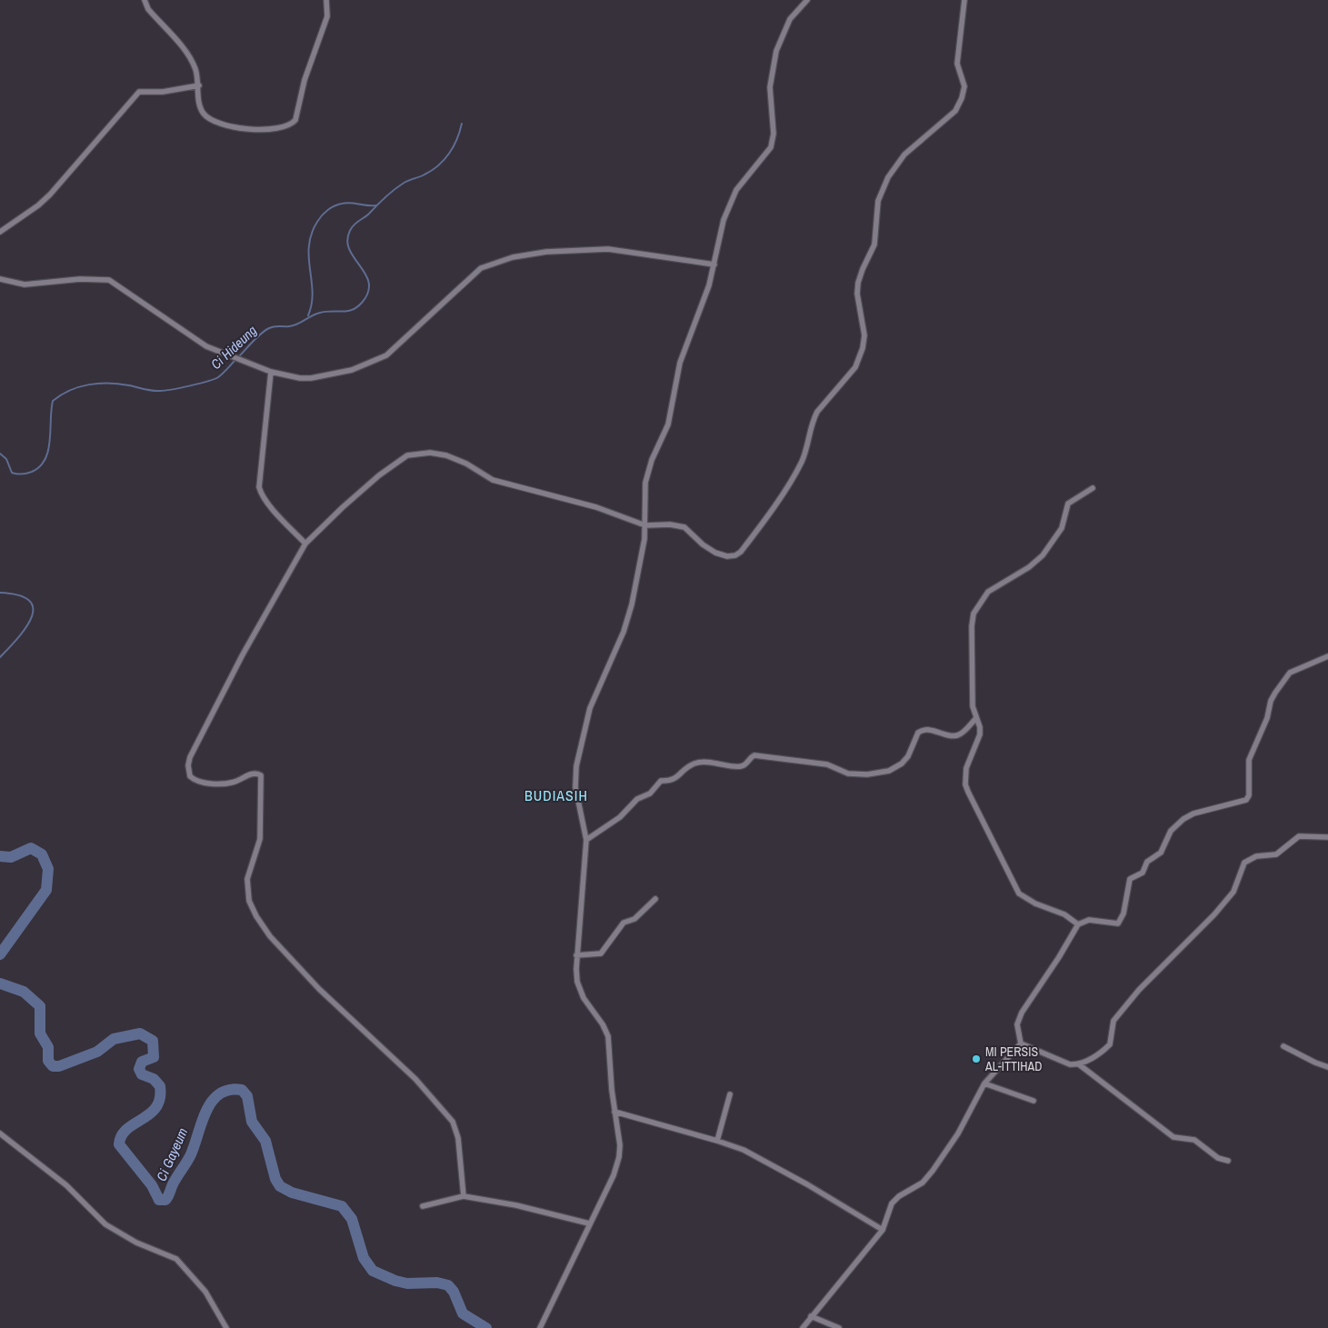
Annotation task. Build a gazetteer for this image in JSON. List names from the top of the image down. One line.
{"districts":["BUDIASIH"],"water":["Ci Hideung","Ci Gayeum"],"places":["MI PERSIS AL-ITTIHAD"]}
